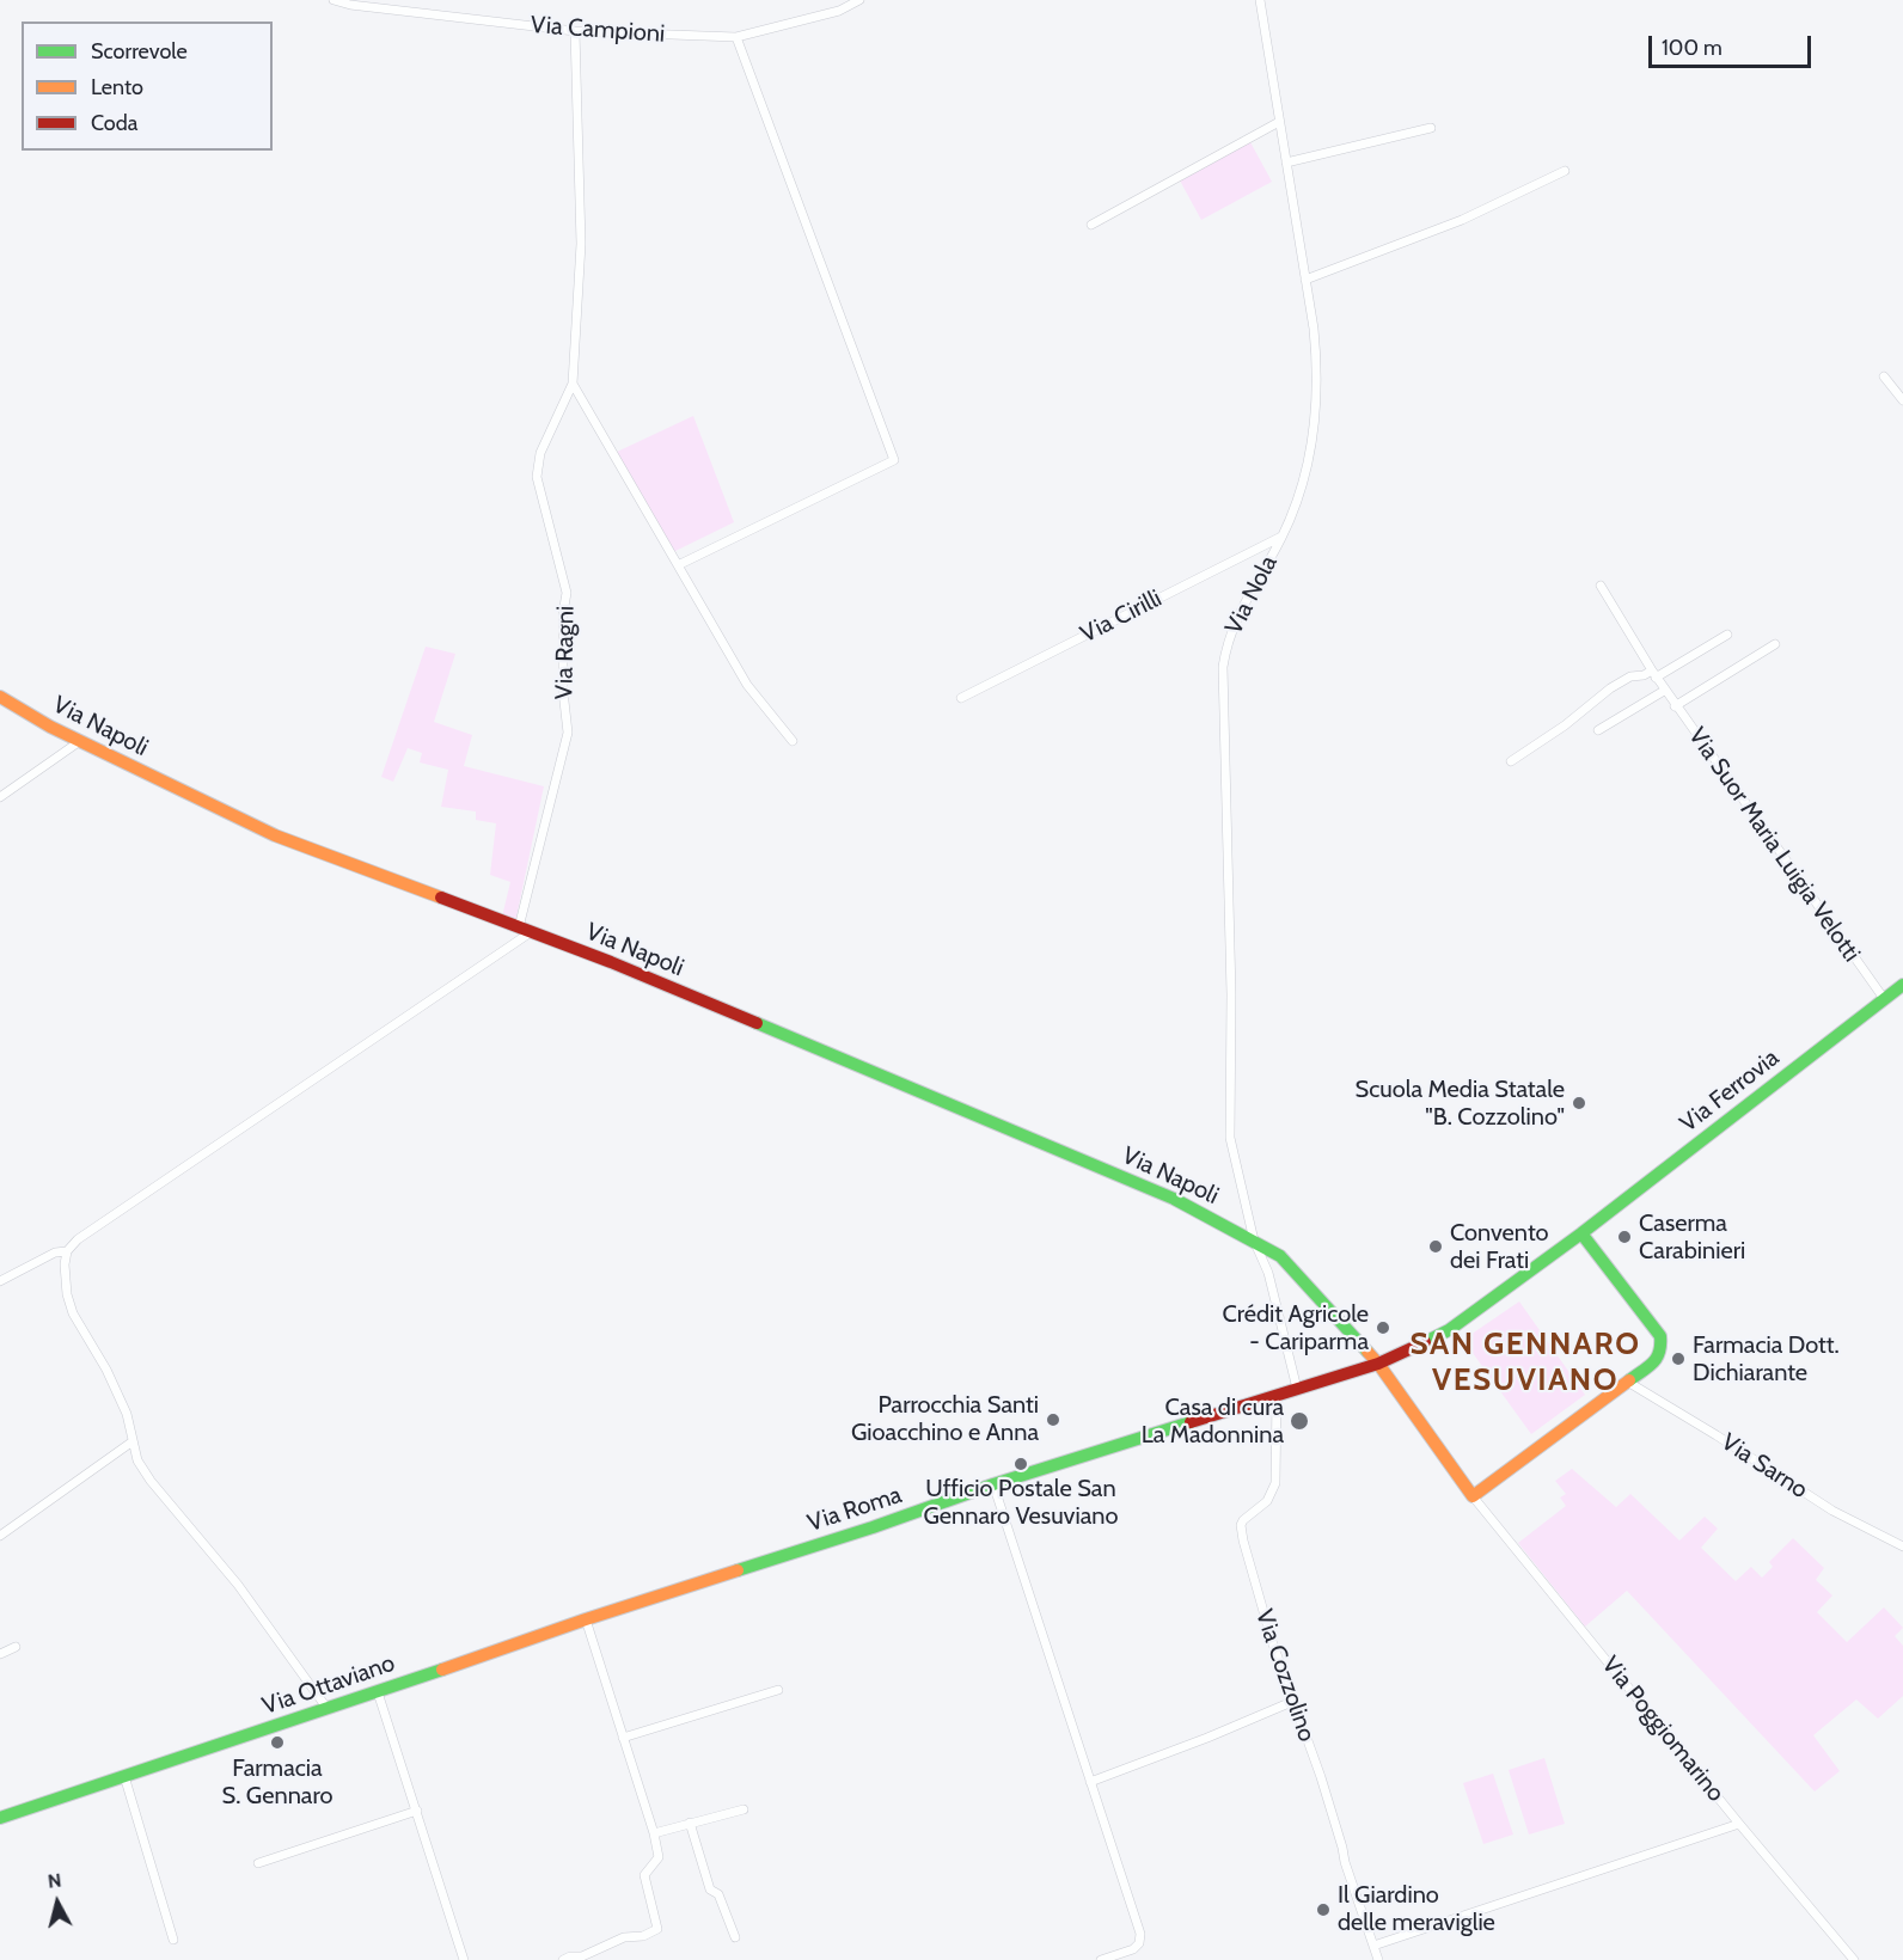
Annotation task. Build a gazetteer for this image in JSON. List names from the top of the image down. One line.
{"streets":{"main road":["Via Napoli","Via Ferrovia","Via Roma","Via Ottaviano"],"street":["Via Campioni","Via Nola","Via Cirilli","Via Ragni","Via Suor Maria Luigia Velotti","Via Sarno","Via Cozzolino","Via Poggiomarino"]},"crossings":[["Via Campioni","Via Ragni"],["Via Nola","Via Cirilli"],["Via Nola","Via Napoli"],["Via Nola","Via Roma"],["Via Ragni","Via Napoli"],["Via Napoli","Via Ferrovia"],["Via Napoli","Via Roma"],["Via Napoli","Via Poggiomarino"],["Via Suor Maria Luigia Velotti","Via Ferrovia"],["Via Ferrovia","Via Roma"],["Via Roma","Via Cozzolino"],["Via Roma","Via Ottaviano"]],"districts":["SAN GENNARO VESUVIANO"],"places":["Scuola Media Statale \"B. Cozzolino\"","Caserma Carabinieri","Convento dei Frati","Crédit Agricole - Cariparma","Farmacia Dott. Dichiarante","Parrocchia Santi Gioacchino e Anna","Casa di cura La Madonnina","Ufficio Postale San Gennaro Vesuviano","Farmacia S. Gennaro","Il Giardino delle meraviglie"],"legend":["Scorrevole","Lento","Coda"],"scale_bar":"100 m","north":"top"}
